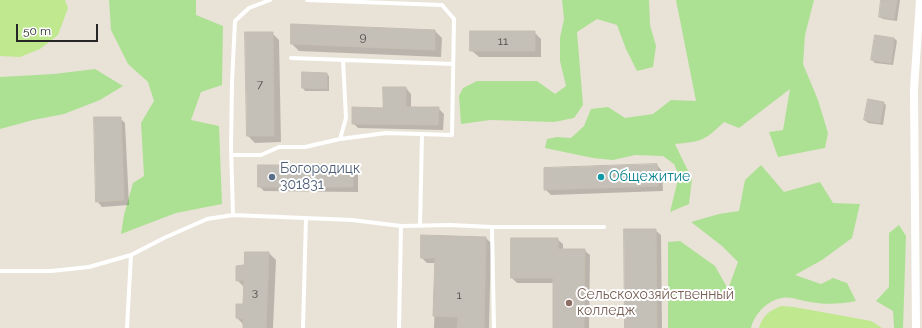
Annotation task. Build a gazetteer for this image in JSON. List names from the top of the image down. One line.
{"places":["Богородицк 301831","Общежитие","Сельскохозяйственный колледж"],"house_numbers":["9","11","7","3","1"],"scale_bar":"50 m"}
